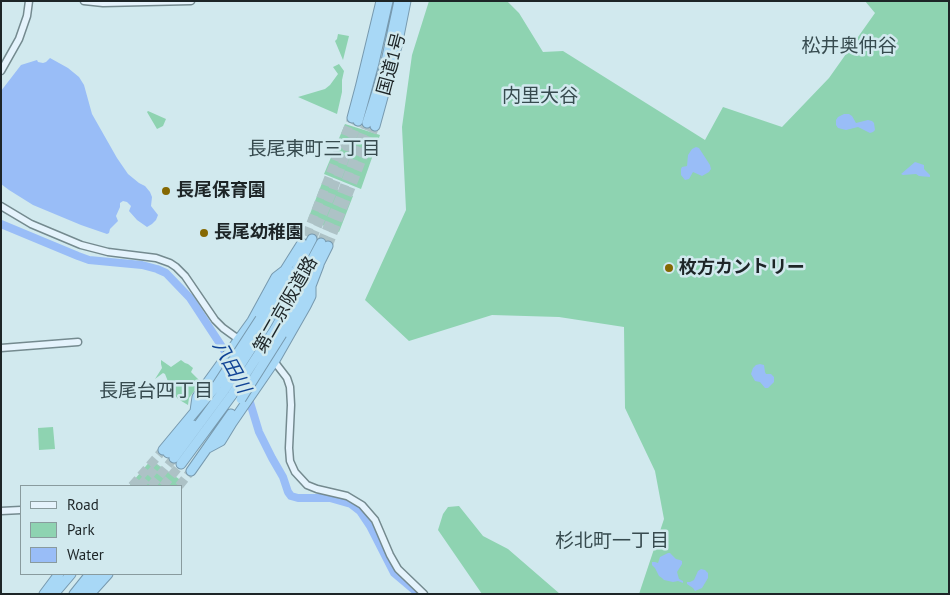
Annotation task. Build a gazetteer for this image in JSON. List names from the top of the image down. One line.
{"streets":{"highway":["国道1号","第二京阪道路"]},"districts":["松井奥仲谷","内里大谷","長尾東町三丁目","長尾台四丁目","杉北町一丁目"],"water":["八田川"],"places":["長尾保育園","長尾幼稚園","枚方カントリー"],"legend":["Road","Park","Water"]}
